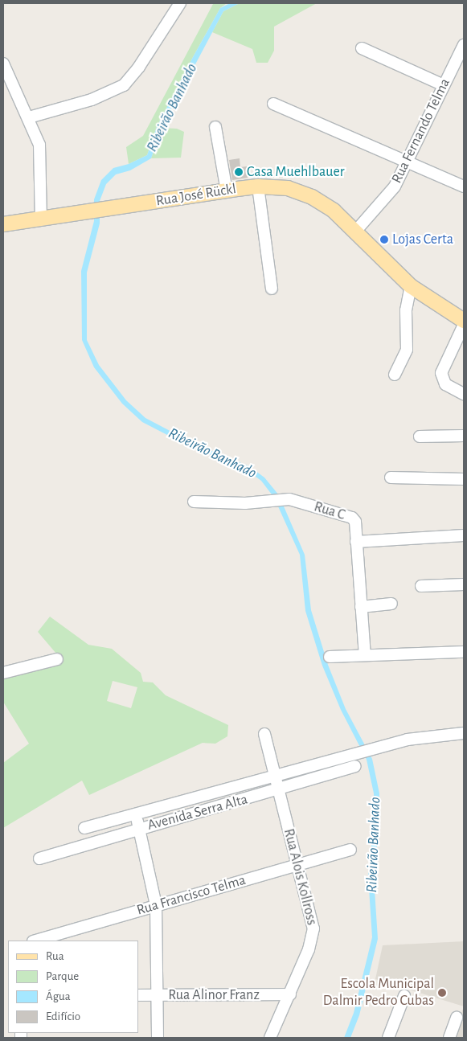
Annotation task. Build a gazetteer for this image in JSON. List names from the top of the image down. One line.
{"streets":{"main road":["Rua José Rückl"],"street":["Rua Fernando Telma","Rua C","Avenida Serra Alta","Rua Alois Kollross","Rua Francisco Telma","Rua Alinor Franz"]},"crossings":[["Rua Fernando Telma","Rua José Rückl"],["Avenida Serra Alta","Rua Alois Kollross"],["Rua Alois Kollross","Rua Francisco Telma"],["Rua Alois Kollross","Rua Alinor Franz"]],"water":["Ribeirão Banhado"],"places":["Casa Muehlbauer","Lojas Certa","Escola Municipal Dalmir Pedro Cubas"],"legend":["Rua","Parque","Água","Edifício"]}
